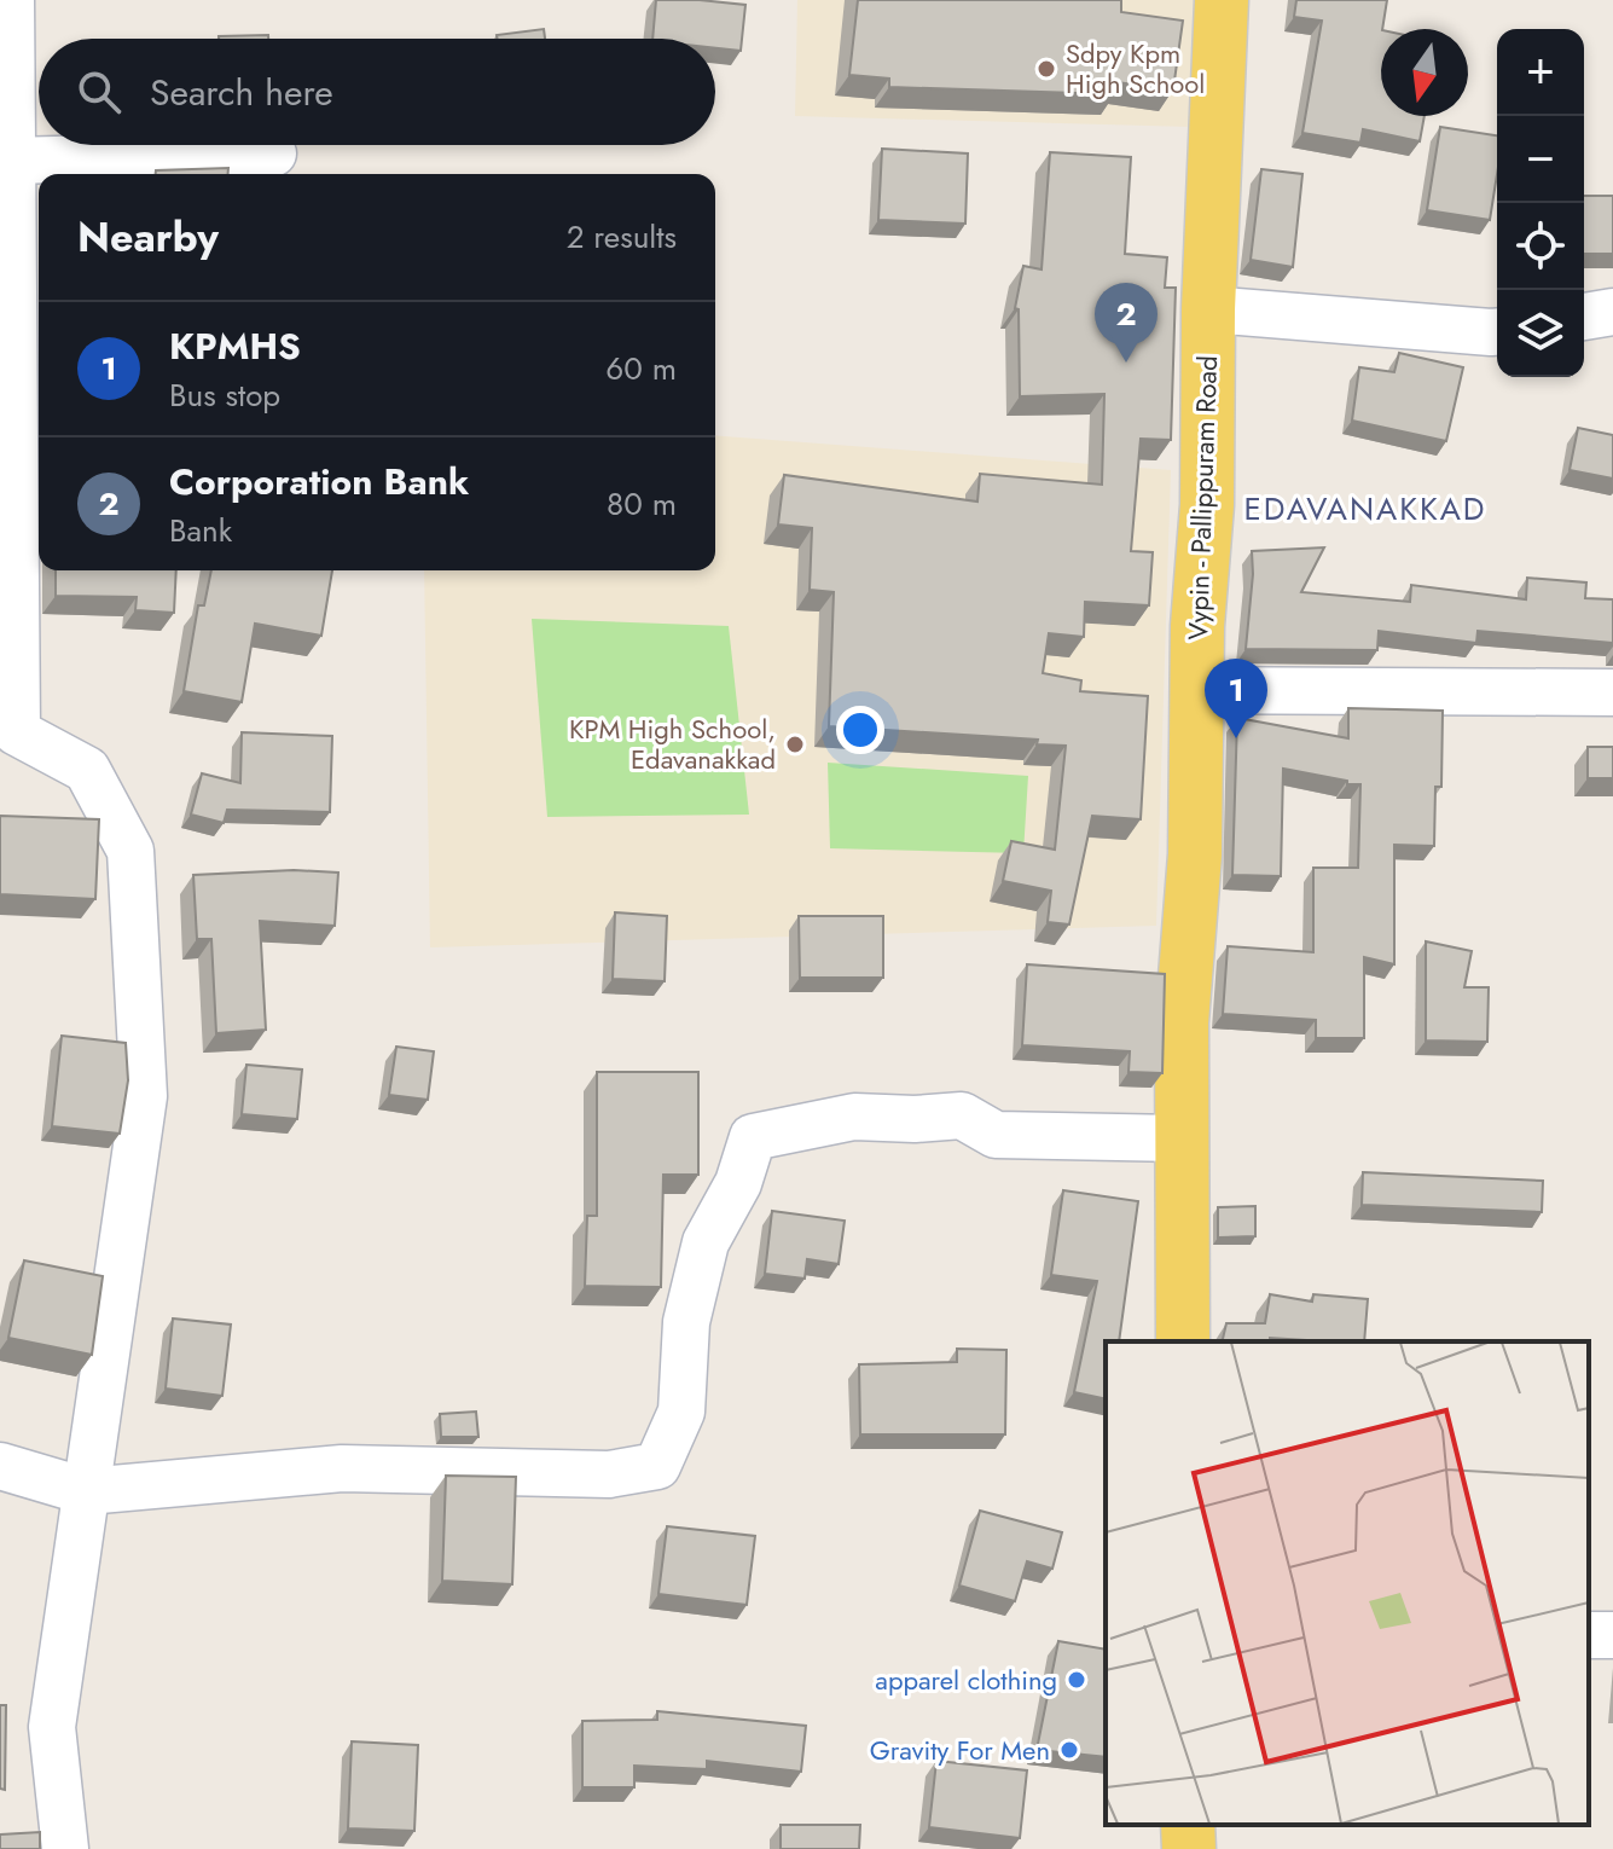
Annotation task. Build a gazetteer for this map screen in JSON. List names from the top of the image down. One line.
{"streets":{"main road":["Vypin - Pallippuram Road"]},"districts":["EDAVANAKKAD"],"places":["Sdpy Kpm High School","KPM High School, Edavanakkad","apparel clothing","Gravity For Men"],"north":"bottom","page":{"map_buttons":["+","−"],"search":"Search here","heading":["Nearby","2 results"],"pins":["2","1"],"list":[{"mark":"1","name":"KPMHS","note":"Bus stop","value":"60 m"},{"mark":"2","name":"Corporation Bank","note":"Bank","value":"80 m"}]}}
